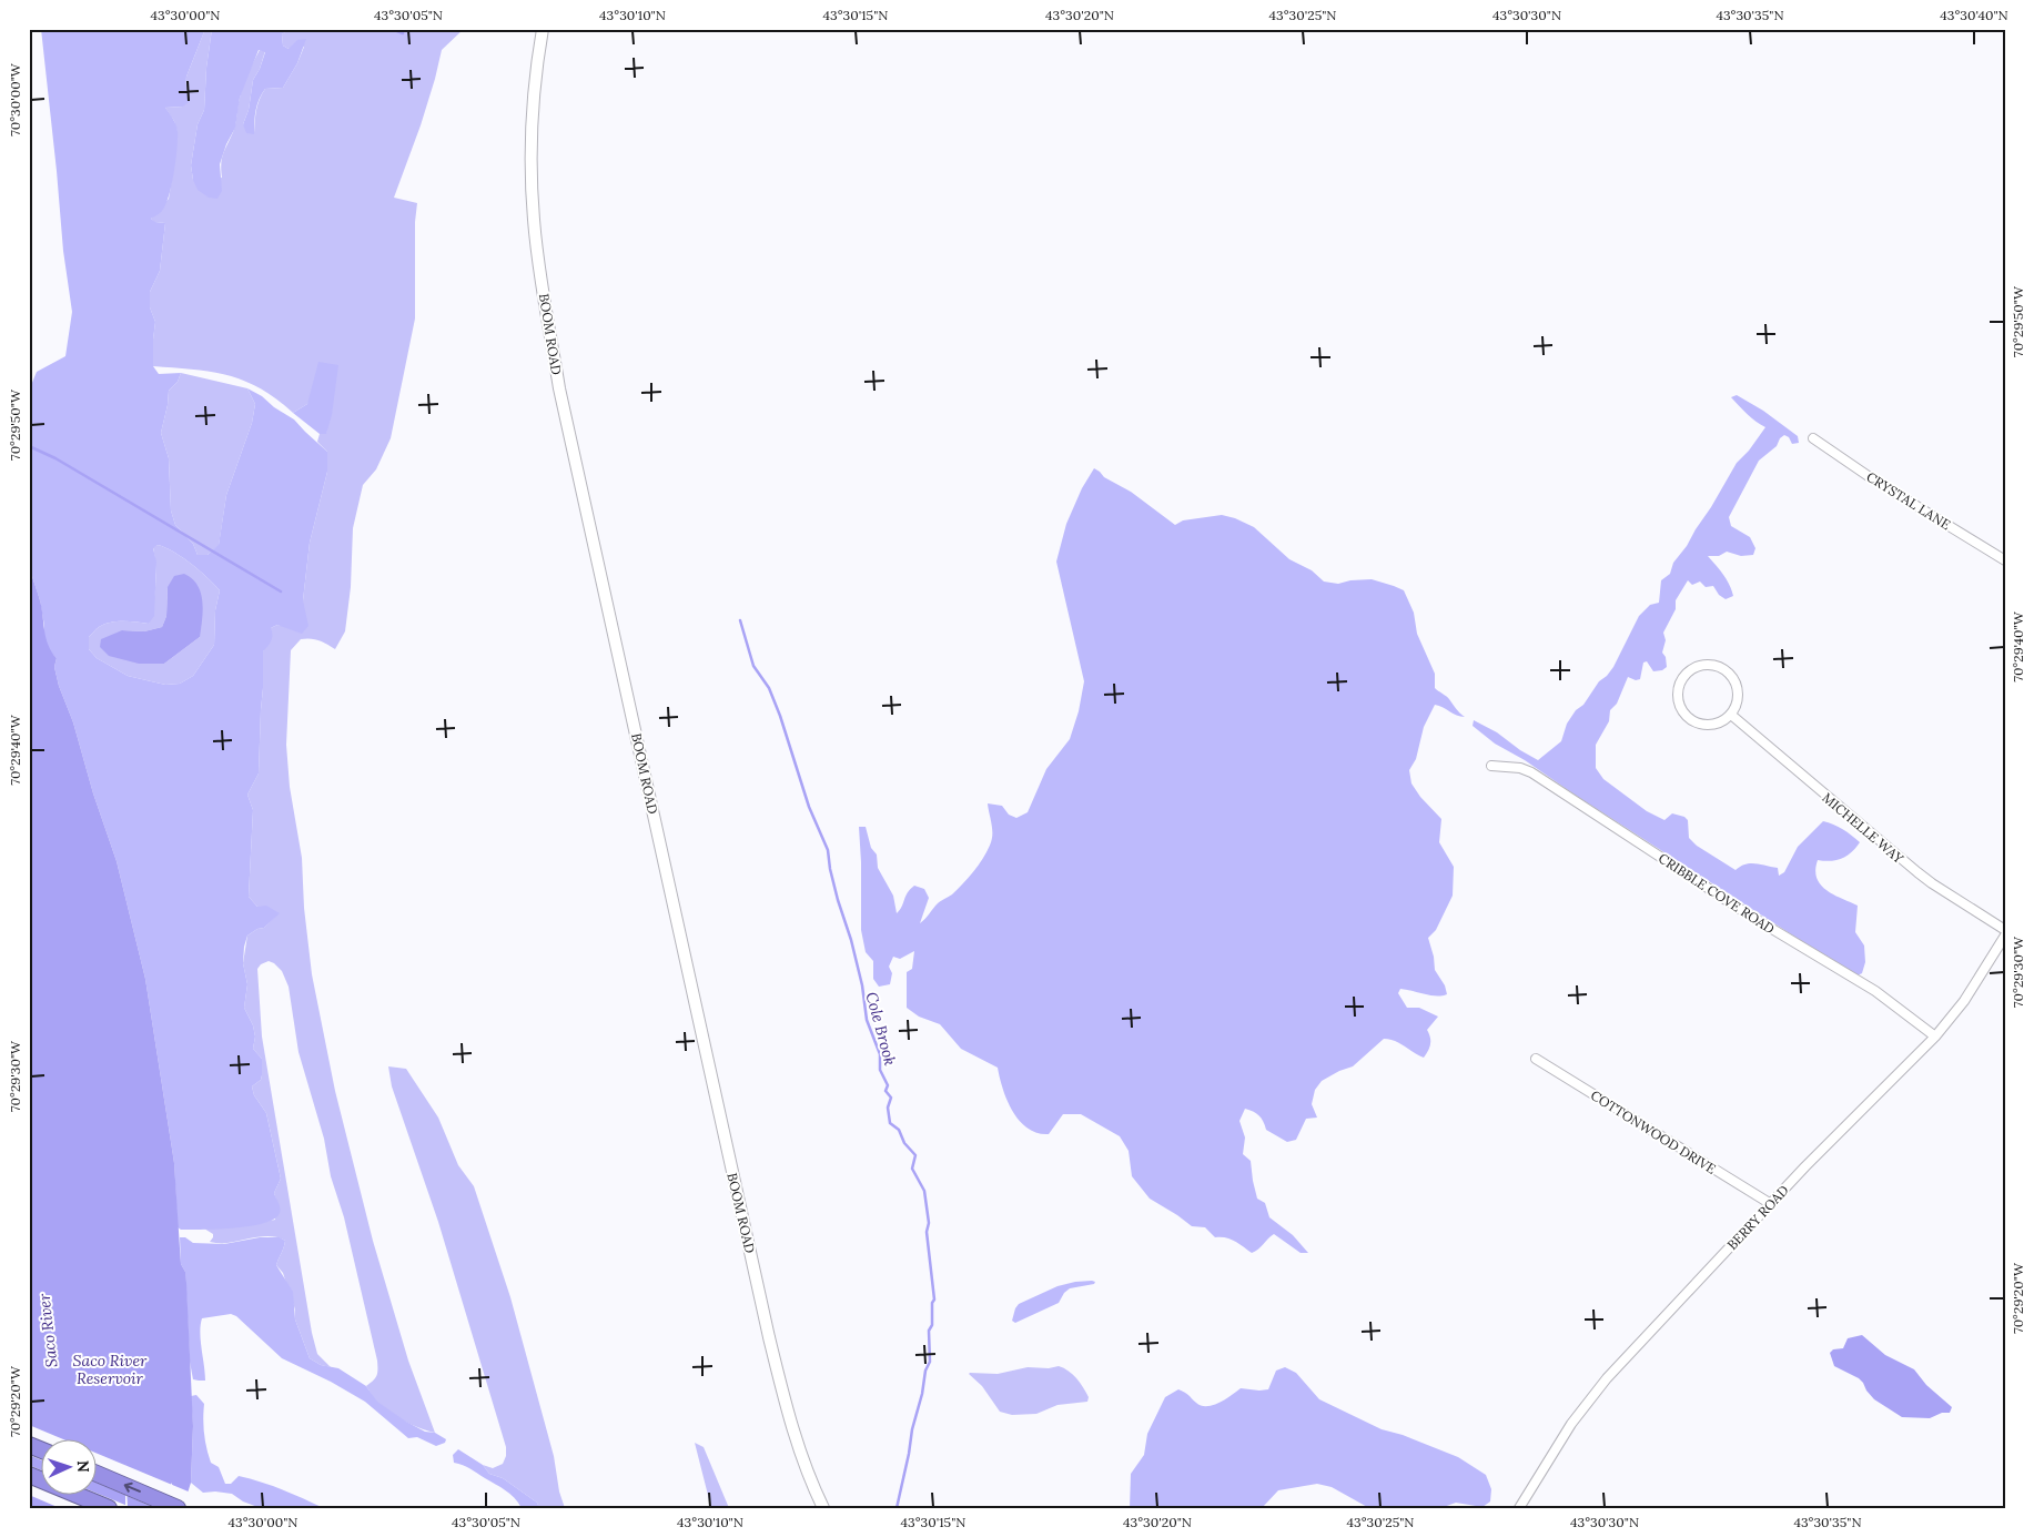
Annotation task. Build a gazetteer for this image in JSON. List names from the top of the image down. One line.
{"streets":{"street":["BOOM ROAD","CRYSTAL LANE","MICHELLE WAY","CRIBBLE COVE ROAD","COTTONWOOD DRIVE","BERRY ROAD"]},"crossings":[["CRIBBLE COVE ROAD","BERRY ROAD"],["COTTONWOOD DRIVE","BERRY ROAD"]],"water":["Cole Brook","Saco River","Saco River Reservoir"],"north":"right","coordinates":["43°30'00\"N","43°30'05\"N","43°30'10\"N","43°30'15\"N","43°30'20\"N","43°30'25\"N","43°30'30\"N","43°30'35\"N","43°30'40\"N","70°30'00\"W","70°29'50\"W","70°29'40\"W","70°29'30\"W","70°29'20\"W"]}
